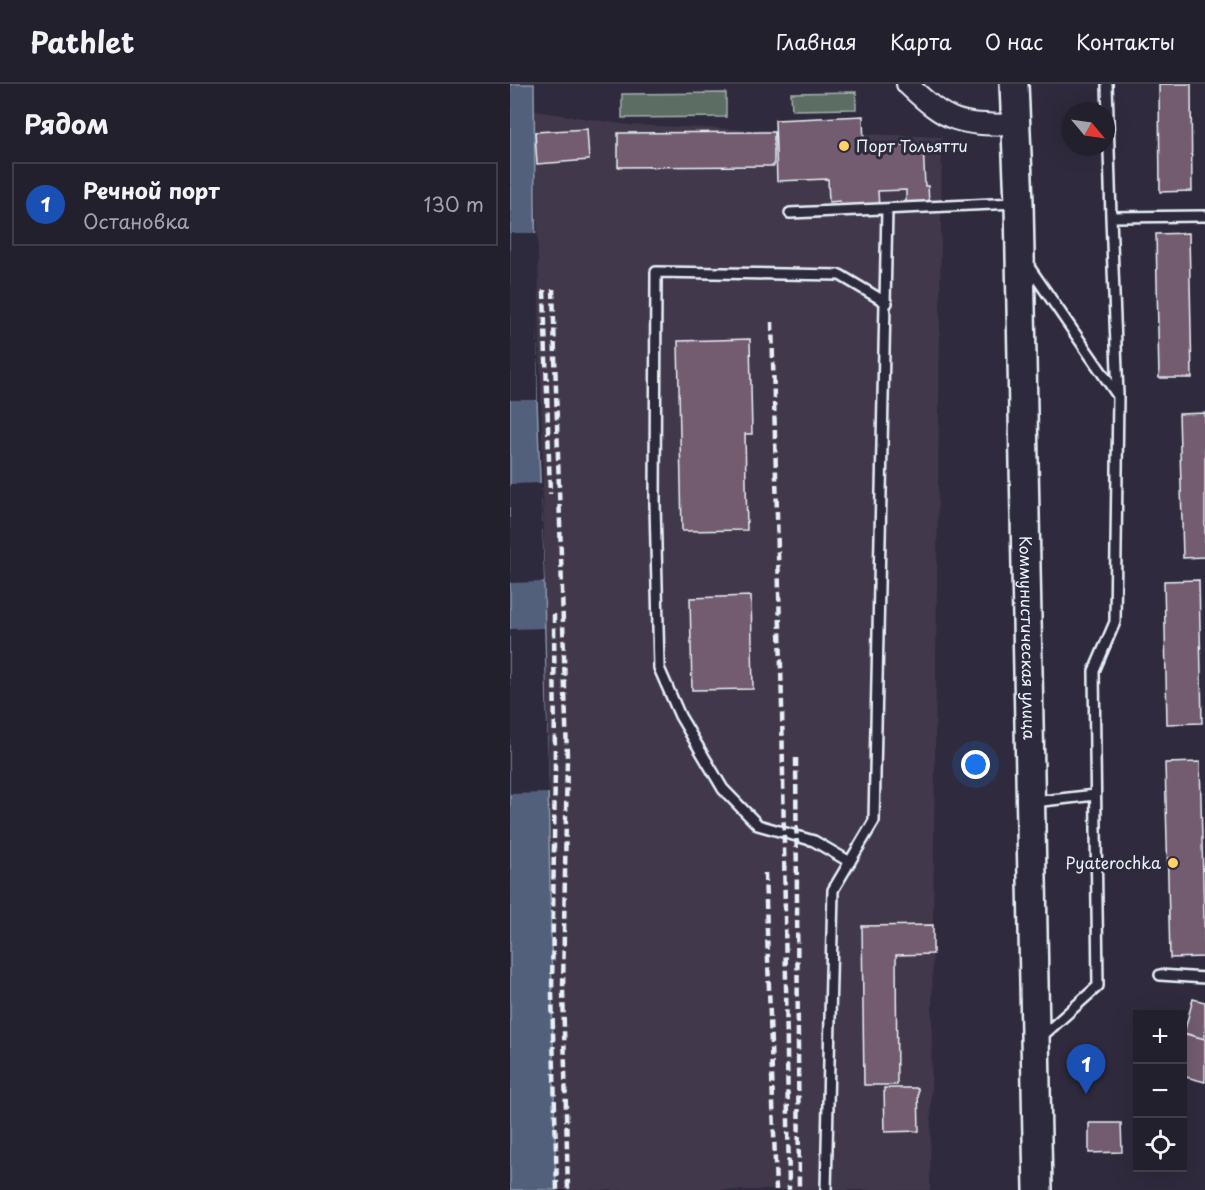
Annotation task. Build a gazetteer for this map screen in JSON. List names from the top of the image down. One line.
{"streets":{"main road":["Коммунистическая улица"]},"places":["Порт Тольятти","Pyaterochka"],"north":"bottom right","page":{"header":"Pathlet","nav":["Главная","Карта","О нас","Контакты"],"heading":"Рядом","list":[{"mark":"1","name":"Речной порт","note":"Остановка","value":"130 m"}],"map_buttons":["+","−"],"pins":"1"}}
